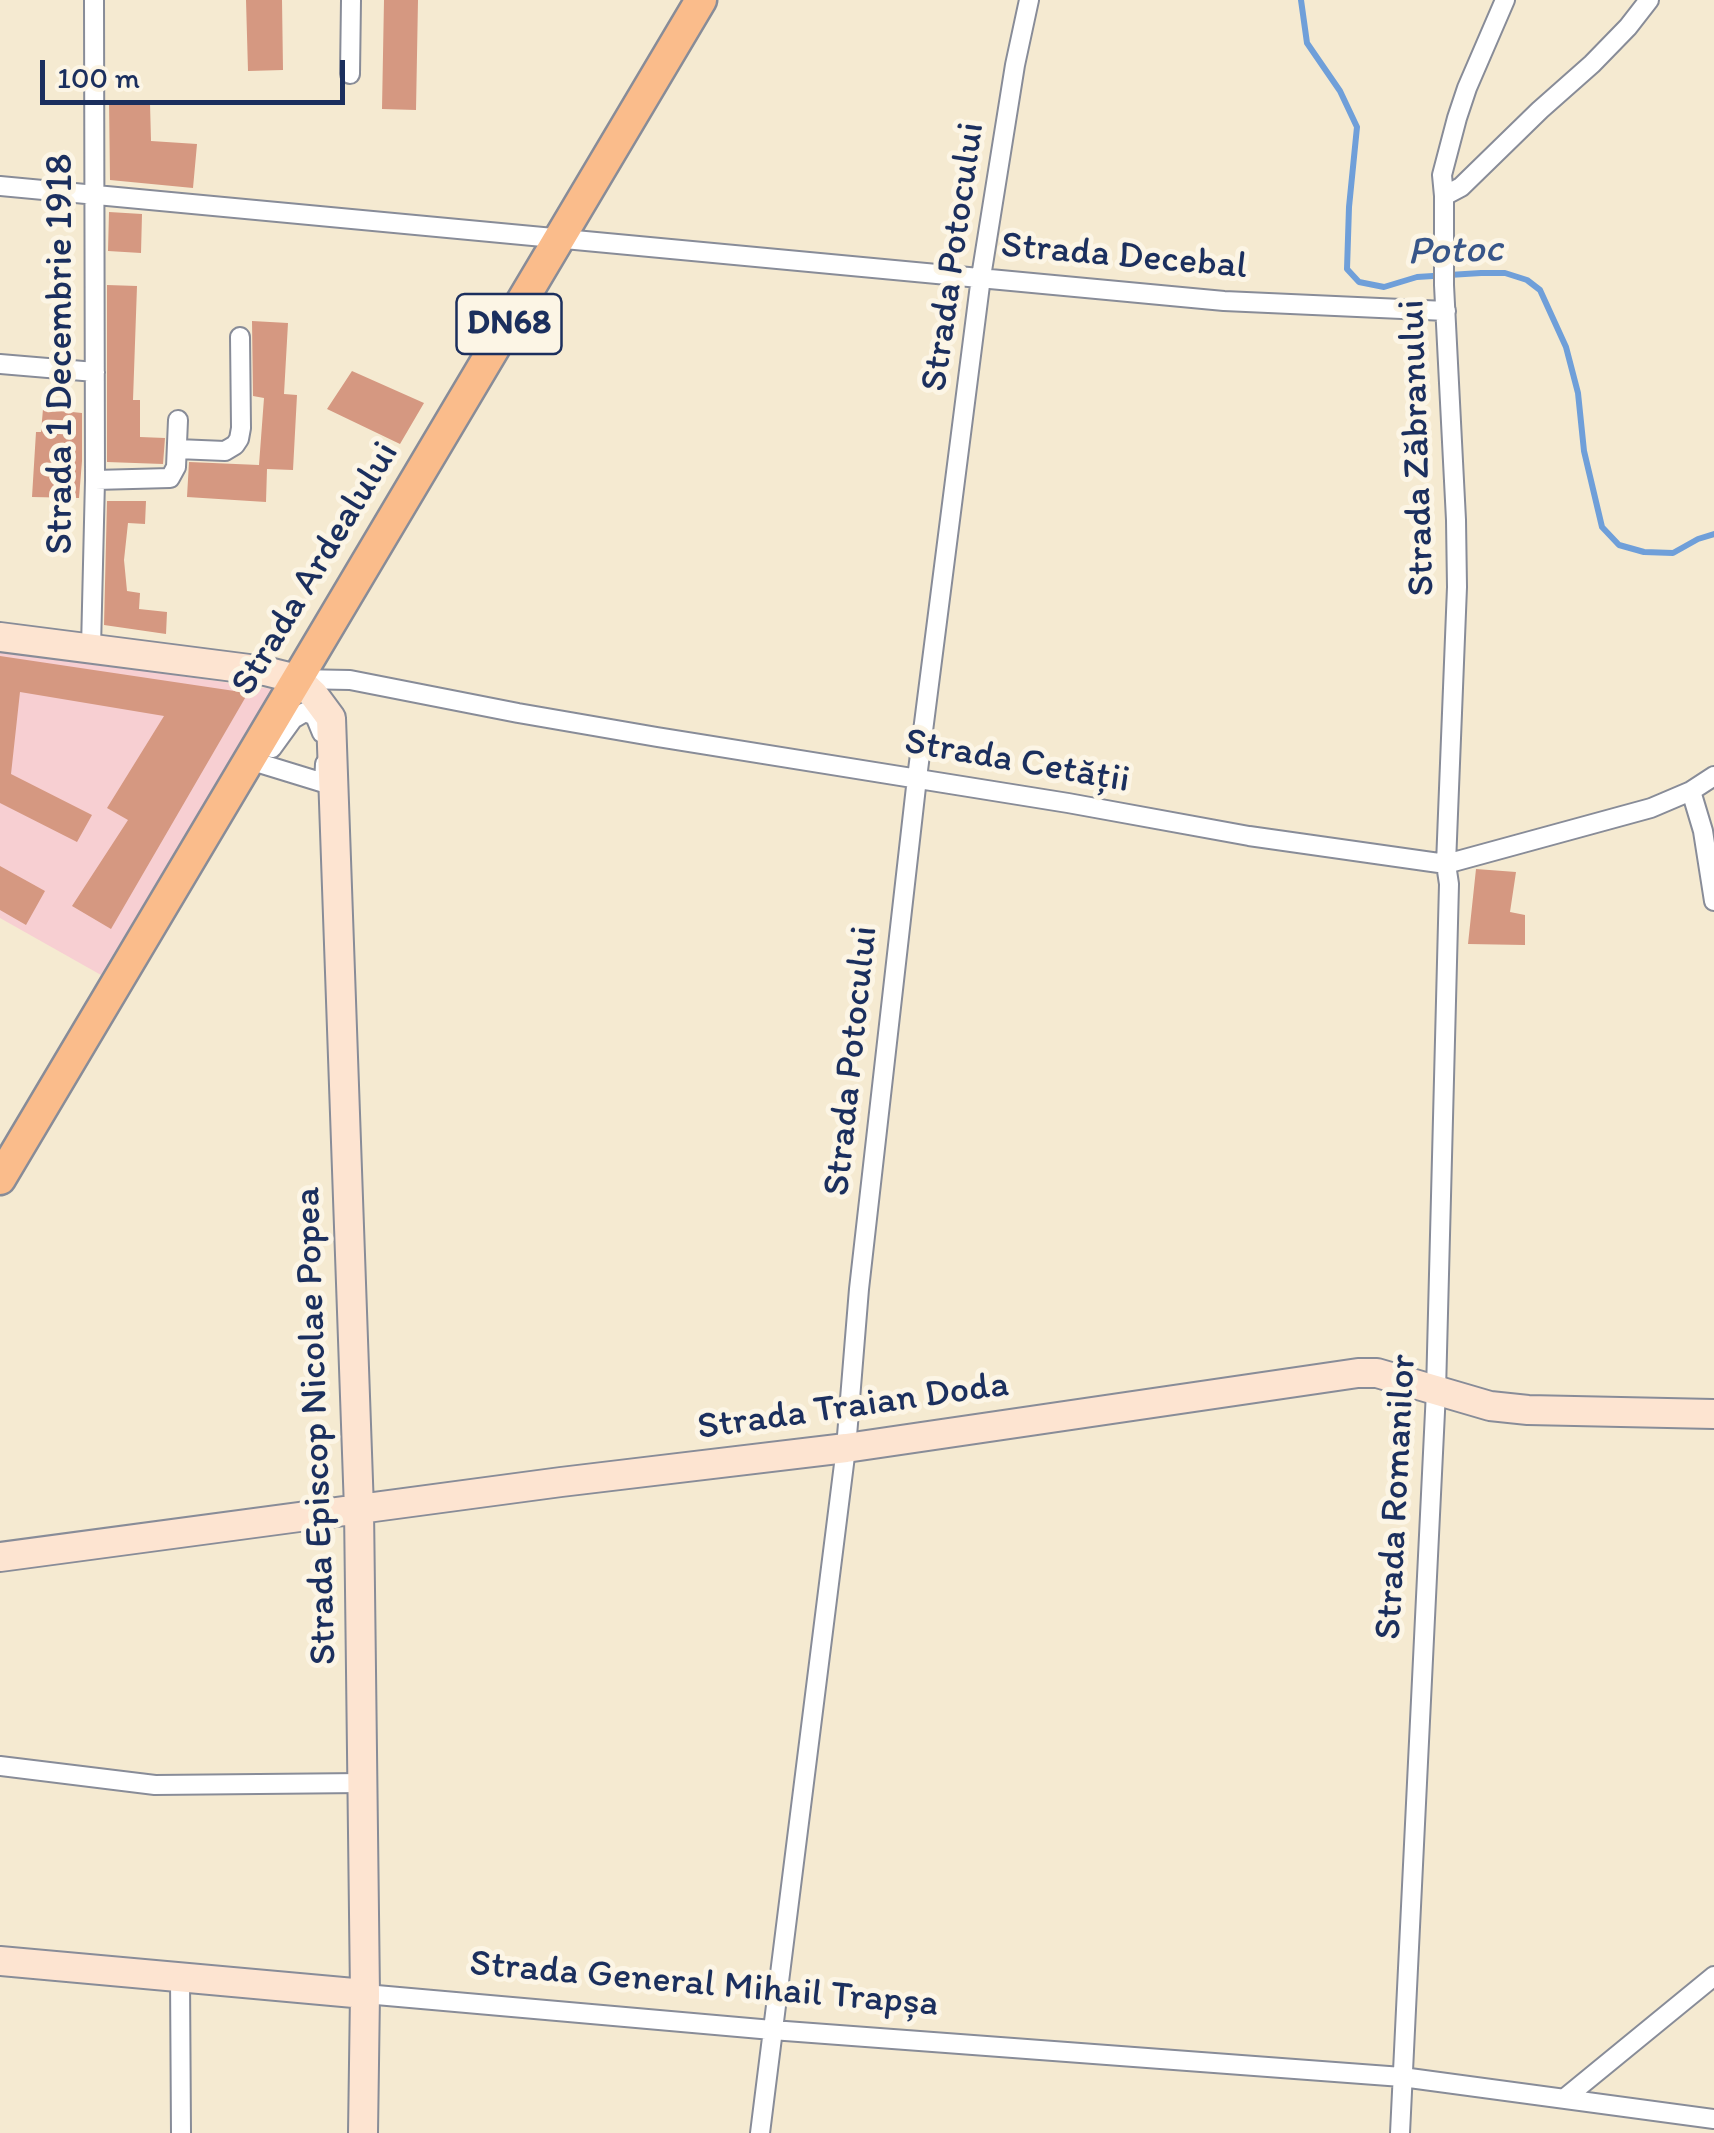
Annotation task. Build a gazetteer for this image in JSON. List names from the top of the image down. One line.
{"streets":{"main road":["DN68","Strada Ardealului"],"street":["Strada Potocului","Strada Decebal","Strada 1 Decembrie 1918","Strada Zăbranului","Strada Cetății","Strada Traian Doda","Strada Episcop Nicolae Popea","Strada Romanilor","Strada General Mihail Trapșa"]},"crossings":[["Strada Potocului","Strada Decebal"],["Strada Potocului","Strada Cetății"],["Strada Potocului","Strada Traian Doda"],["Strada Potocului","Strada General Mihail Trapșa"],["Strada Decebal","Strada 1 Decembrie 1918"],["Strada Decebal","Strada Zăbranului"],["Strada Decebal","Strada Ardealului"],["Strada Zăbranului","Strada Cetății"],["Strada Zăbranului","Strada Romanilor"],["Strada Ardealului","Strada Cetății"],["Strada Ardealului","Strada Episcop Nicolae Popea"],["Strada Cetății","Strada Episcop Nicolae Popea"],["Strada Cetății","Strada Romanilor"],["Strada Traian Doda","Strada Episcop Nicolae Popea"],["Strada Traian Doda","Strada Romanilor"],["Strada Episcop Nicolae Popea","Strada General Mihail Trapșa"],["Strada Romanilor","Strada General Mihail Trapșa"]],"water":["Potoc"],"scale_bar":"100 m"}
